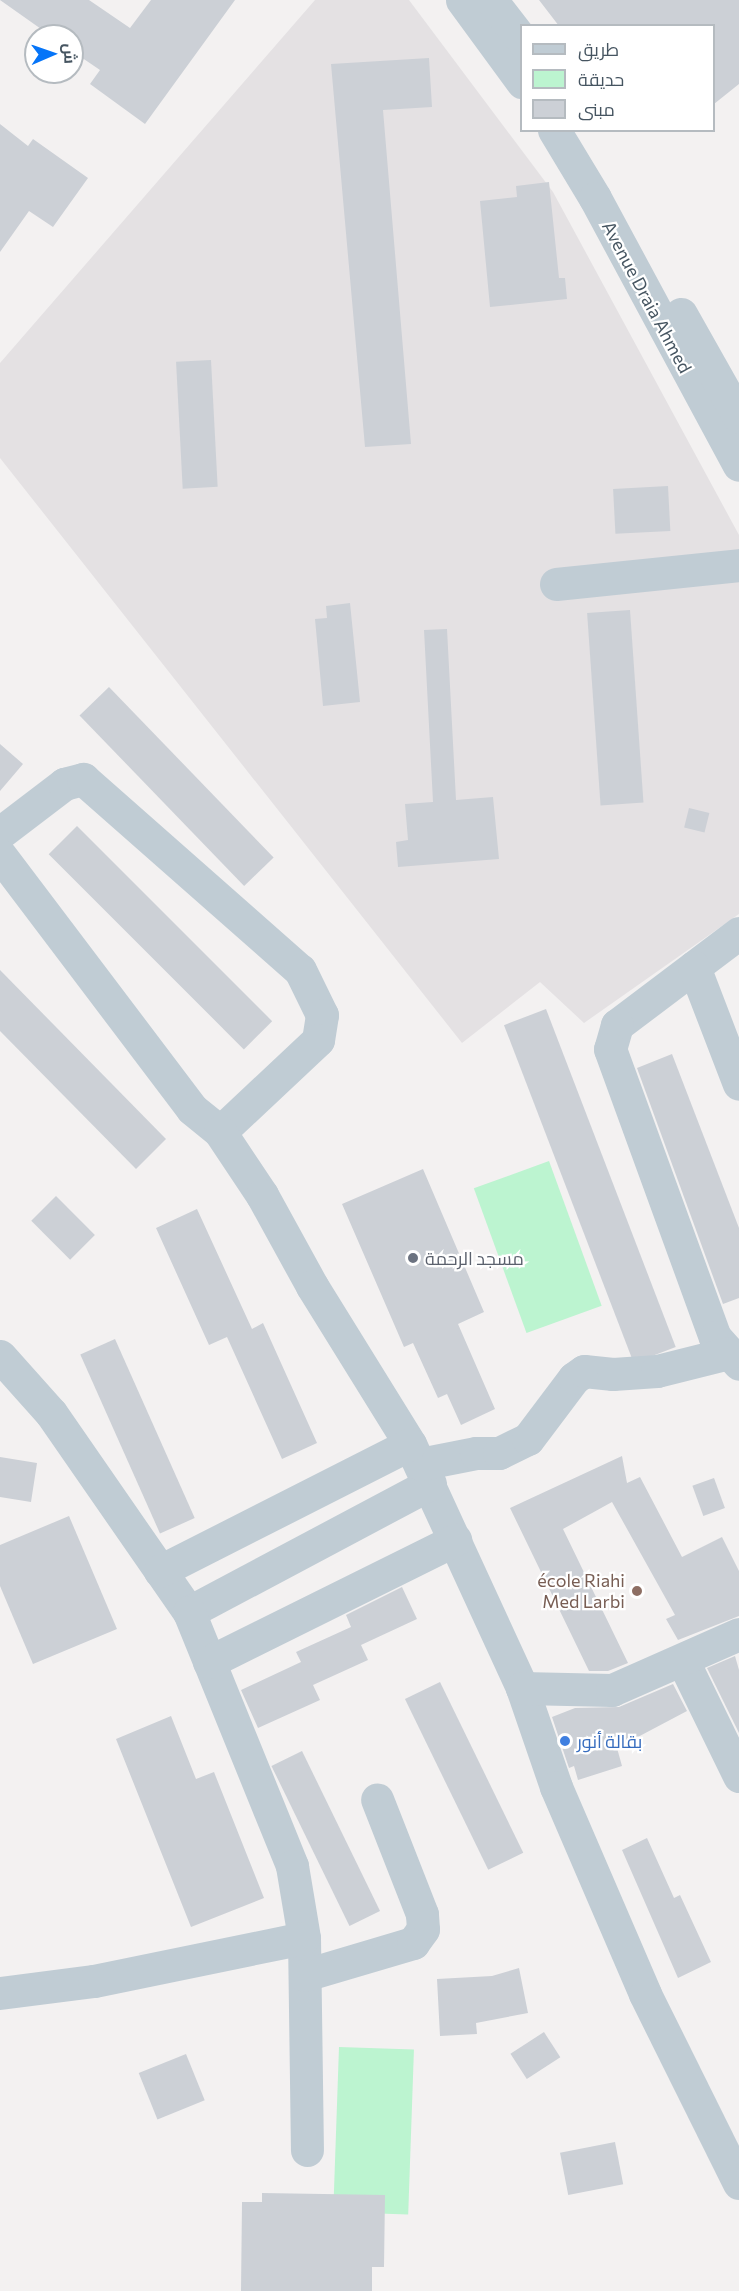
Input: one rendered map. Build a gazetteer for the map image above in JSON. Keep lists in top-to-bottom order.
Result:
{
  "streets": {
    "street": ["Avenue Draia Ahmed"]
  },
  "places": ["مسجد الرحمة", "école Riahi Med Larbi", "بقالة أنور"],
  "legend": ["طريق", "حديقة", "مبنى"],
  "north": "right"
}
